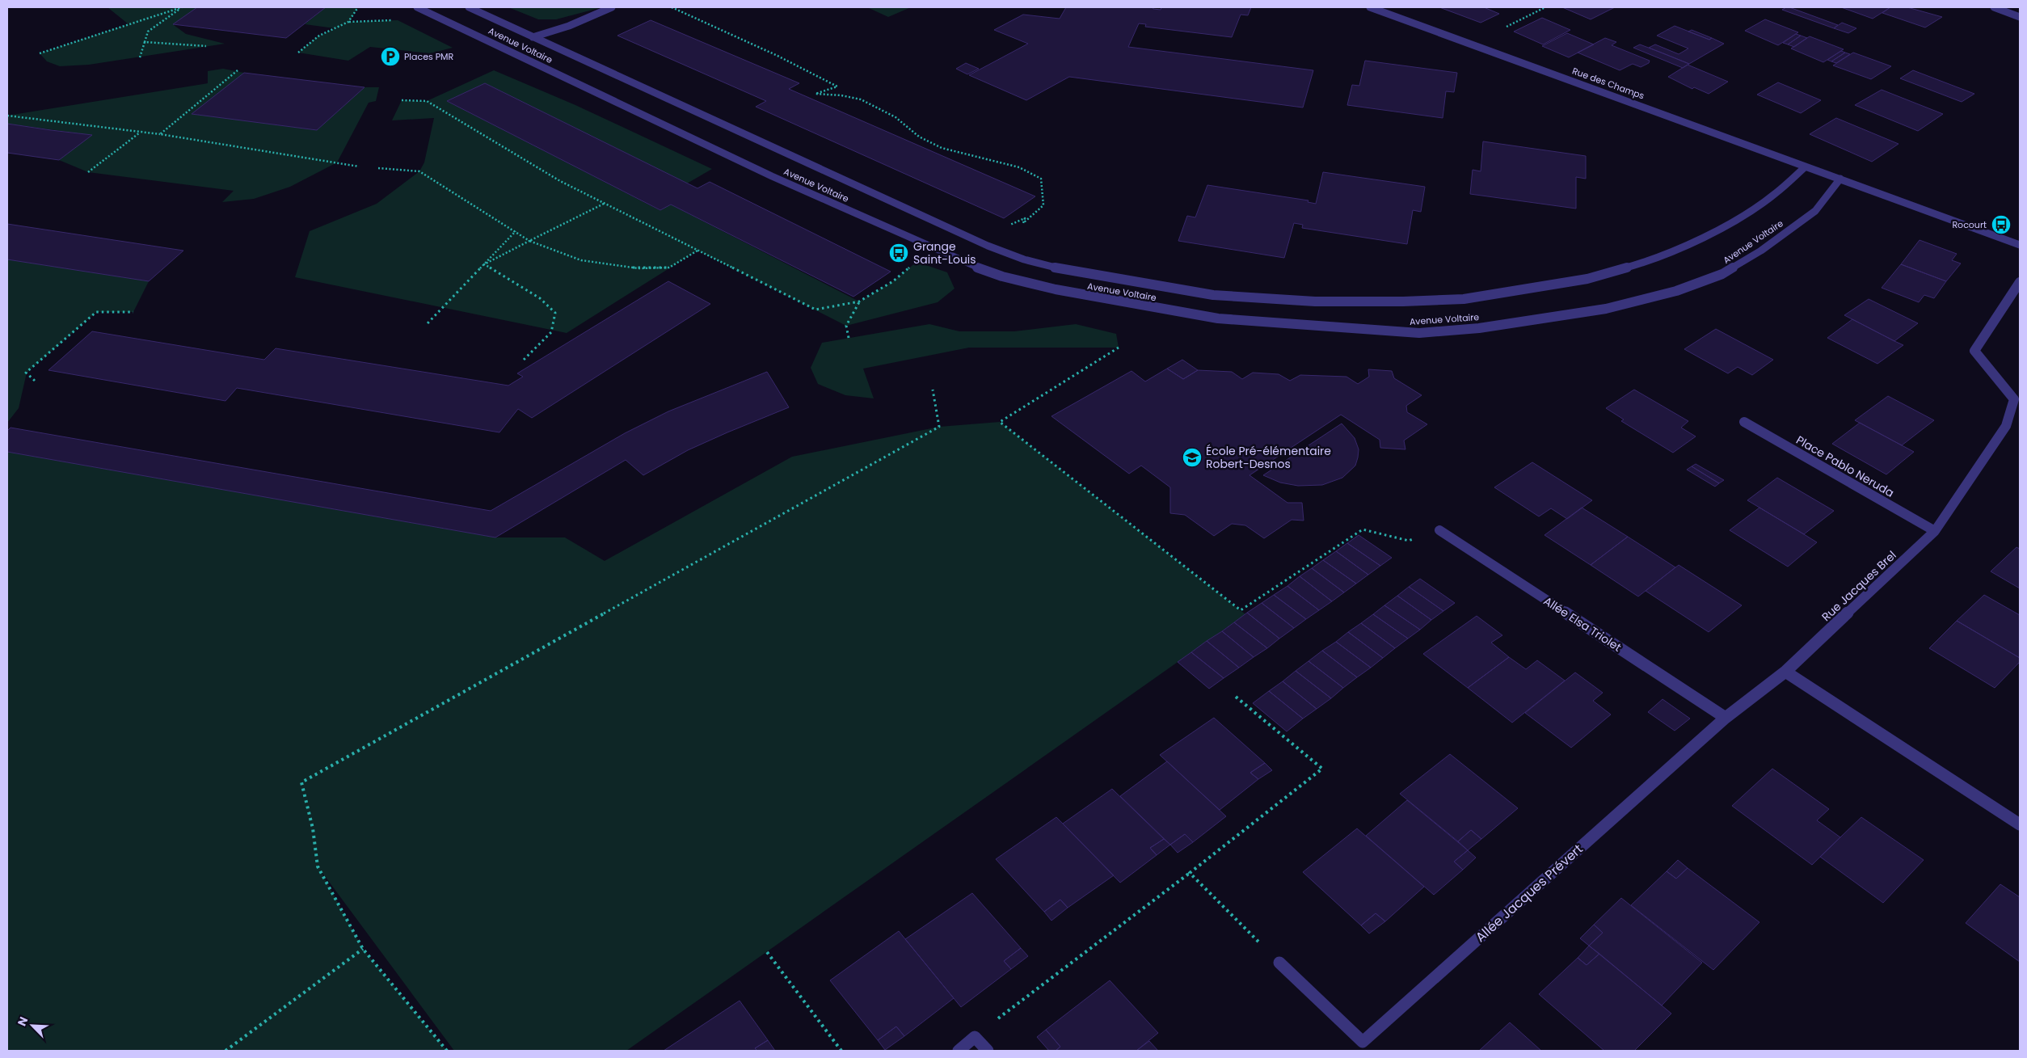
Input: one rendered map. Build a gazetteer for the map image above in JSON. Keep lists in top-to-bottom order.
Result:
{
  "streets": {
    "street": [
      "Avenue Voltaire",
      "Rue des Champs",
      "Place Pablo Neruda",
      "Rue Jacques Brel",
      "Allée Elsa Triolet",
      "Allée Jacques Prévert"
    ]
  },
  "crossings": [
    ["Avenue Voltaire", "Rue des Champs"],
    ["Place Pablo Neruda", "Rue Jacques Brel"],
    ["Rue Jacques Brel", "Allée Jacques Prévert"],
    ["Allée Elsa Triolet", "Allée Jacques Prévert"]
  ],
  "places": {
    "parking": ["Places PMR"],
    "bus stop": ["Rocourt", "Grange Saint-Louis"],
    "school or university": ["École Pré-élémentaire Robert-Desnos"]
  },
  "north": "top left"
}
